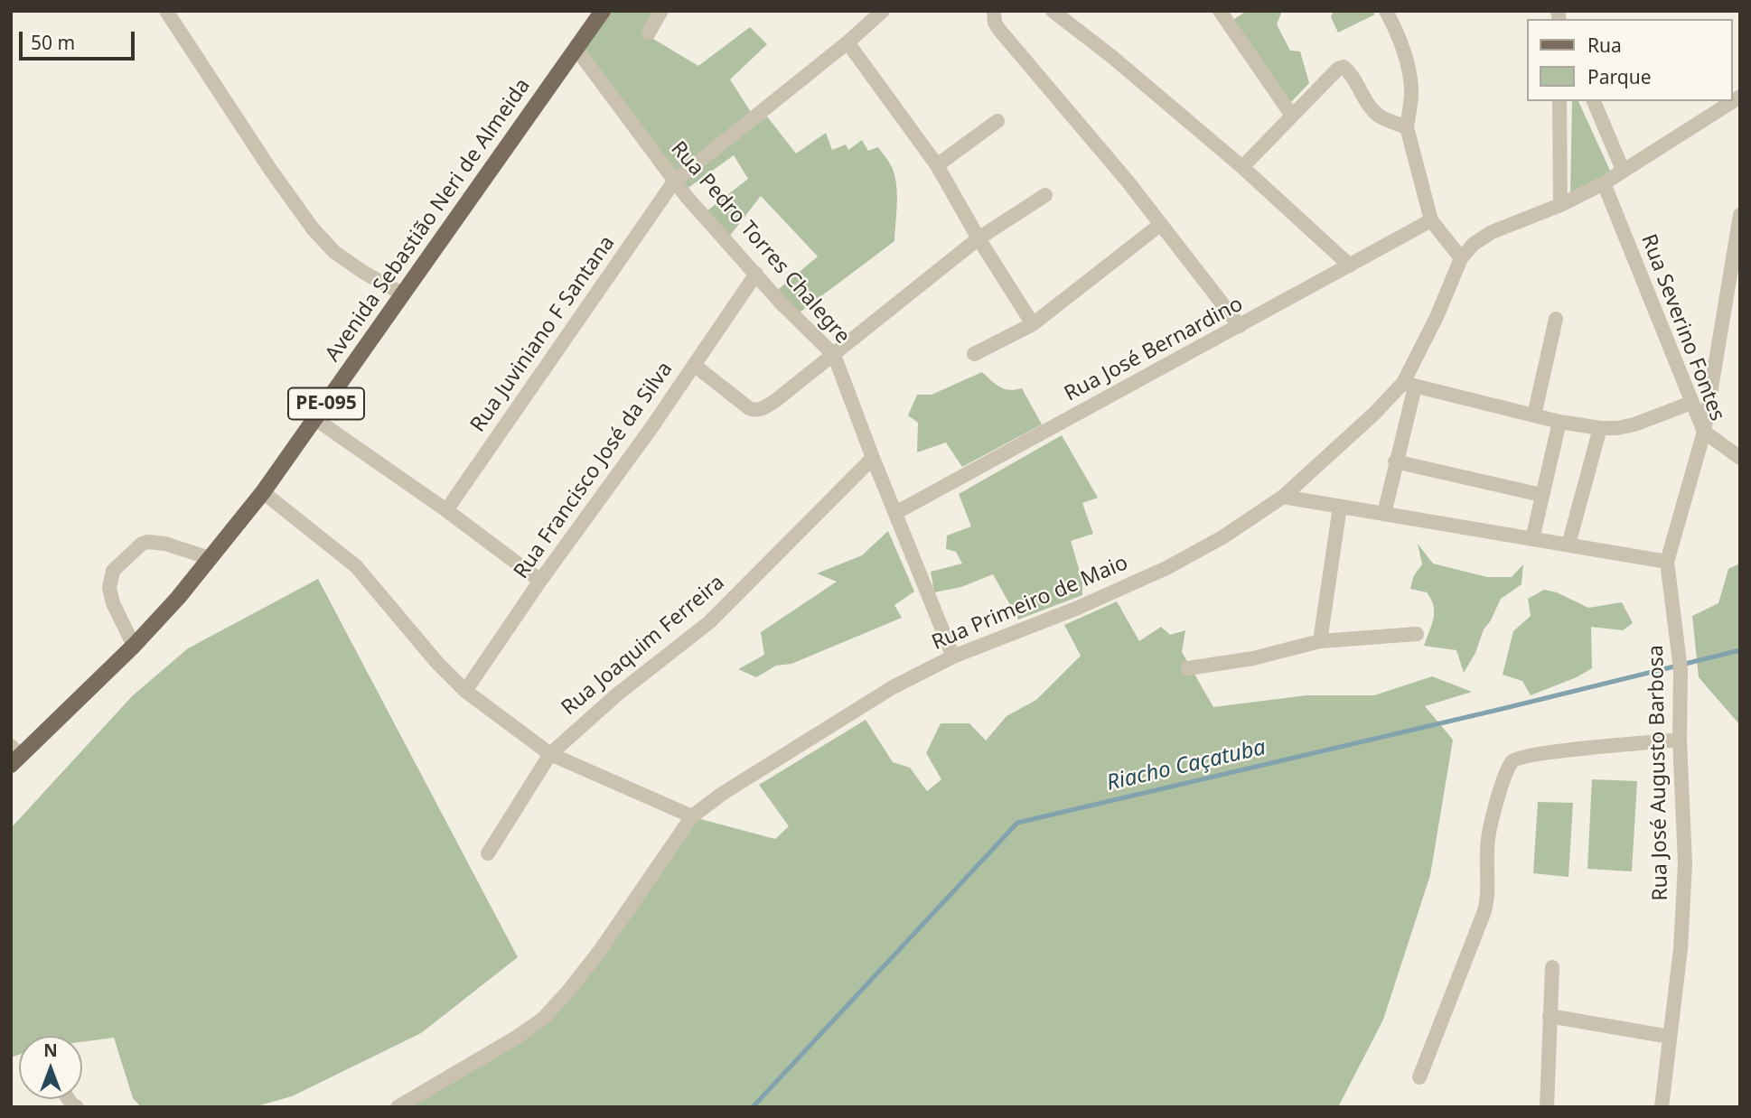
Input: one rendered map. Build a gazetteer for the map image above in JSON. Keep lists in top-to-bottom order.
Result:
{
  "streets": {
    "main road": ["Avenida Sebastião Neri de Almeida", "PE-095"],
    "street": [
      "Rua Pedro Torres Chalegre",
      "Rua Severino Fontes",
      "Rua Juviniano F Santana",
      "Rua José Bernardino",
      "Rua Francisco José da Silva",
      "Rua Primeiro de Maio",
      "Rua Joaquim Ferreira",
      "Rua José Augusto Barbosa"
    ]
  },
  "crossings": [
    ["Avenida Sebastião Neri de Almeida", "Rua Pedro Torres Chalegre"],
    ["Rua Pedro Torres Chalegre", "Rua Juviniano F Santana"],
    ["Rua Pedro Torres Chalegre", "Rua José Bernardino"],
    ["Rua Pedro Torres Chalegre", "Rua Francisco José da Silva"],
    ["Rua Pedro Torres Chalegre", "Rua Primeiro de Maio"],
    ["Rua Pedro Torres Chalegre", "Rua Joaquim Ferreira"],
    ["Rua Severino Fontes", "Rua José Augusto Barbosa"]
  ],
  "water": ["Riacho Caçatuba"],
  "legend": ["Rua", "Parque"],
  "scale_bar": "50 m",
  "north": "top"
}
